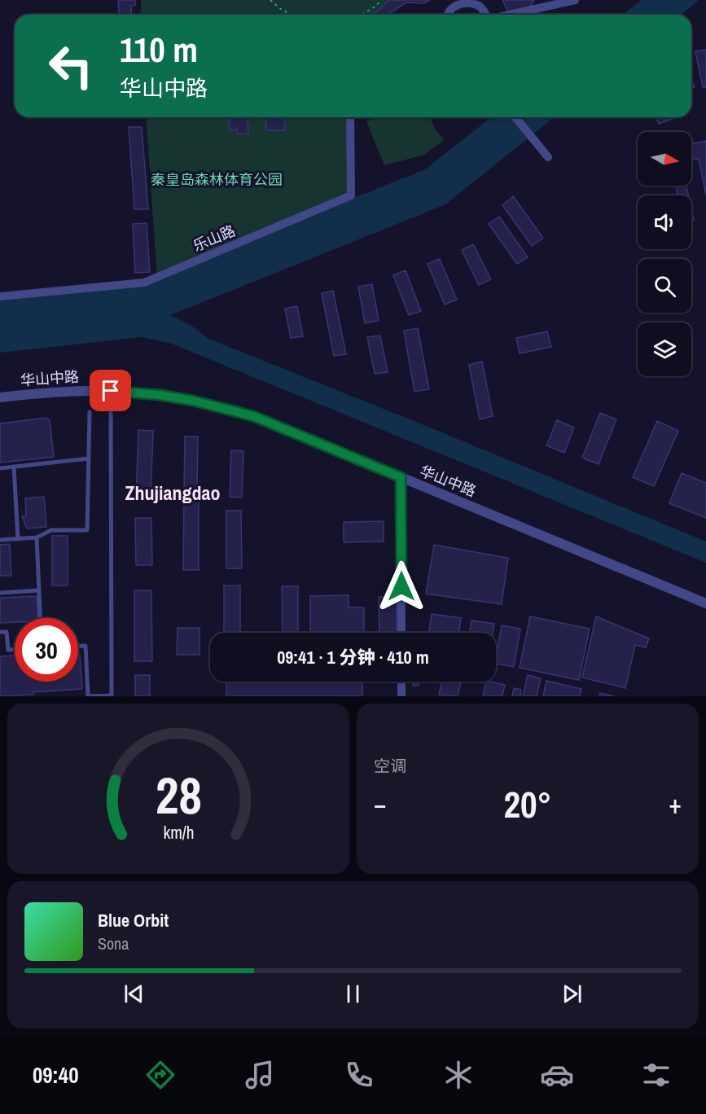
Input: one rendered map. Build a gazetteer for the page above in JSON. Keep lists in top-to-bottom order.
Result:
{
  "streets": {
    "street": ["乐山路", "华山中路"]
  },
  "districts": ["Zhujiangdao"],
  "parks": ["秦皇岛森林体育公园"],
  "north": "right",
  "page": {
    "turn": ["110 m", "华山中路"],
    "limit": "30",
    "trip": "09:41 · 1 分钟 · 410 m",
    "tile": "空调",
    "heat": ["−", "20°", "+"],
    "song": ["Blue Orbit", "Sona"],
    "tabs": "09:40",
    "gauge": ["28", "km/h"]
  }
}
